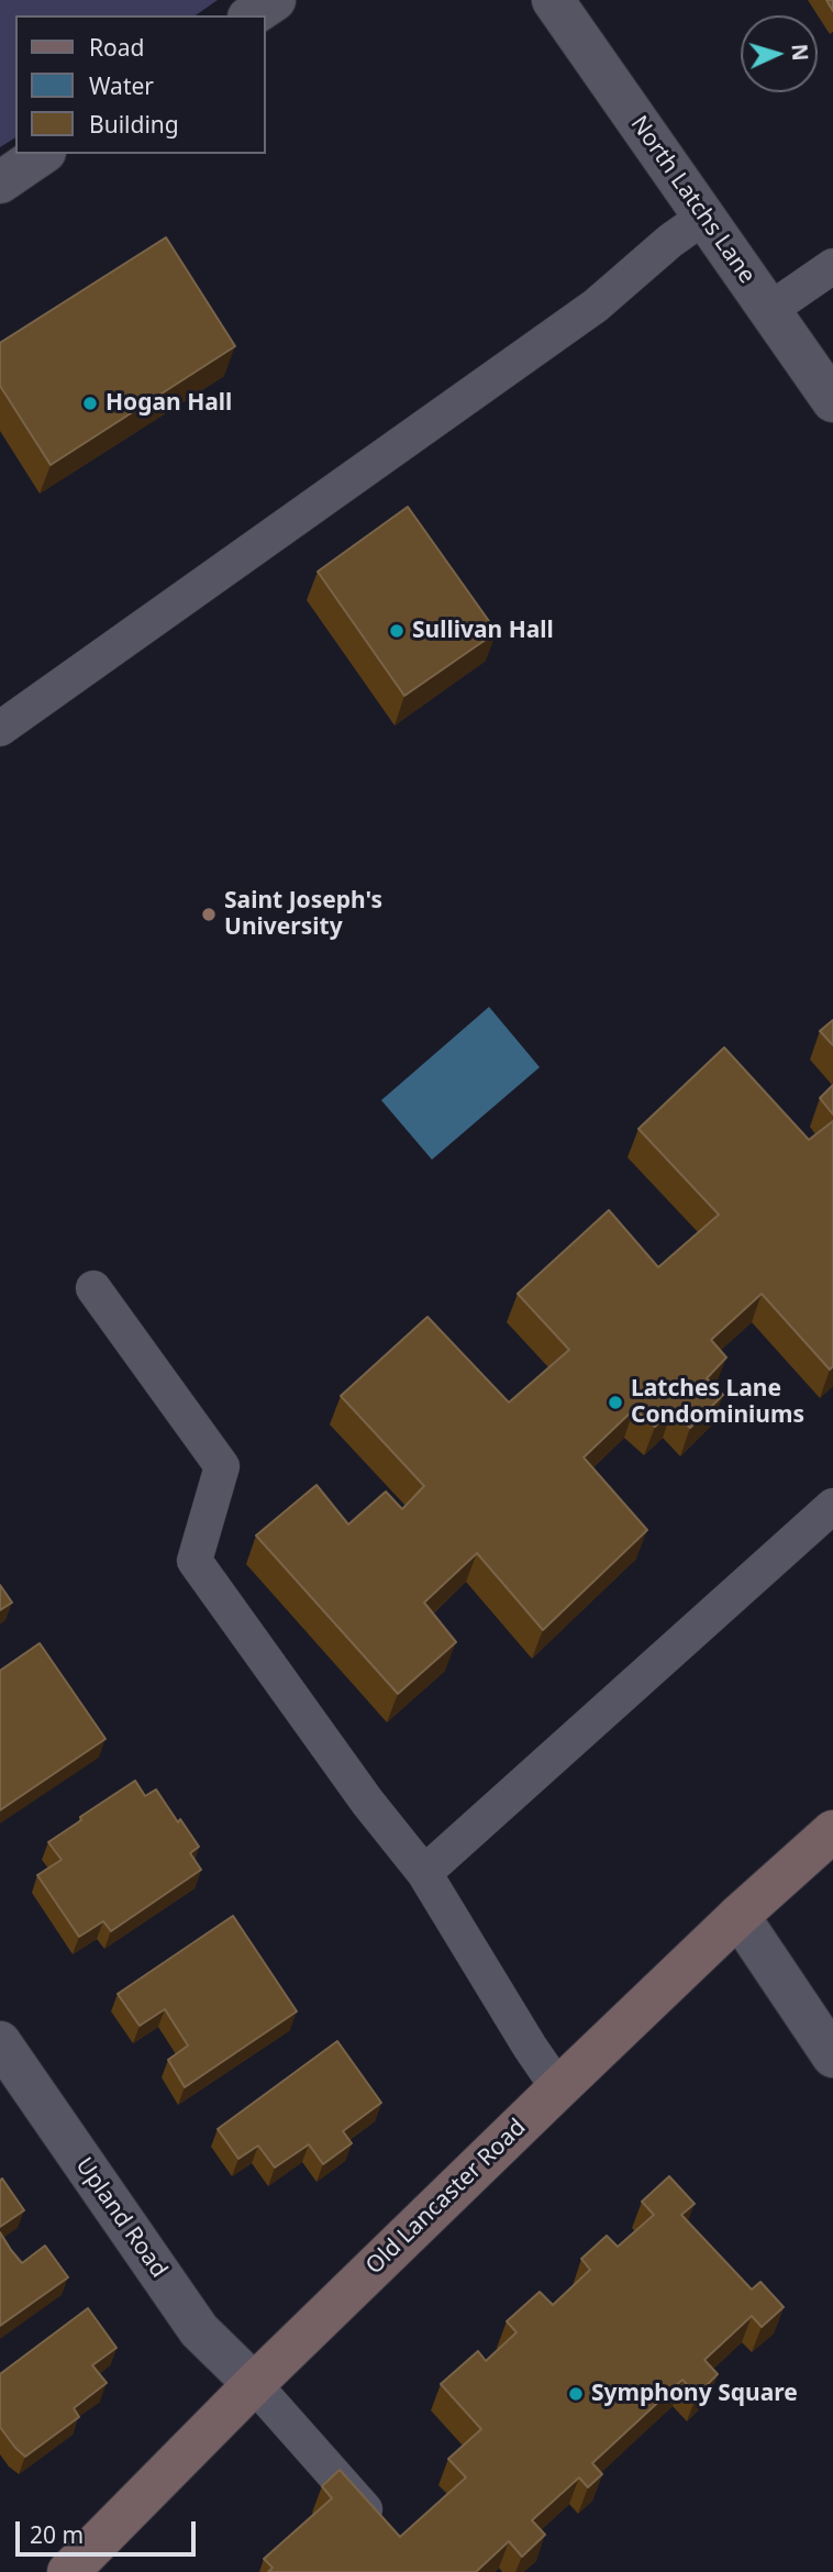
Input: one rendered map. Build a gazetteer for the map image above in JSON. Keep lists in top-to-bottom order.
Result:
{
  "streets": {
    "main road": ["Old Lancaster Road"],
    "street": ["North Latchs Lane", "Upland Road"]
  },
  "crossings": [
    ["Old Lancaster Road", "Upland Road"]
  ],
  "places": [
    "Hogan Hall",
    "Sullivan Hall",
    "Saint Joseph's University",
    "Latches Lane Condominiums",
    "Symphony Square"
  ],
  "legend": ["Road", "Water", "Building"],
  "scale_bar": "20 m",
  "north": "right"
}
